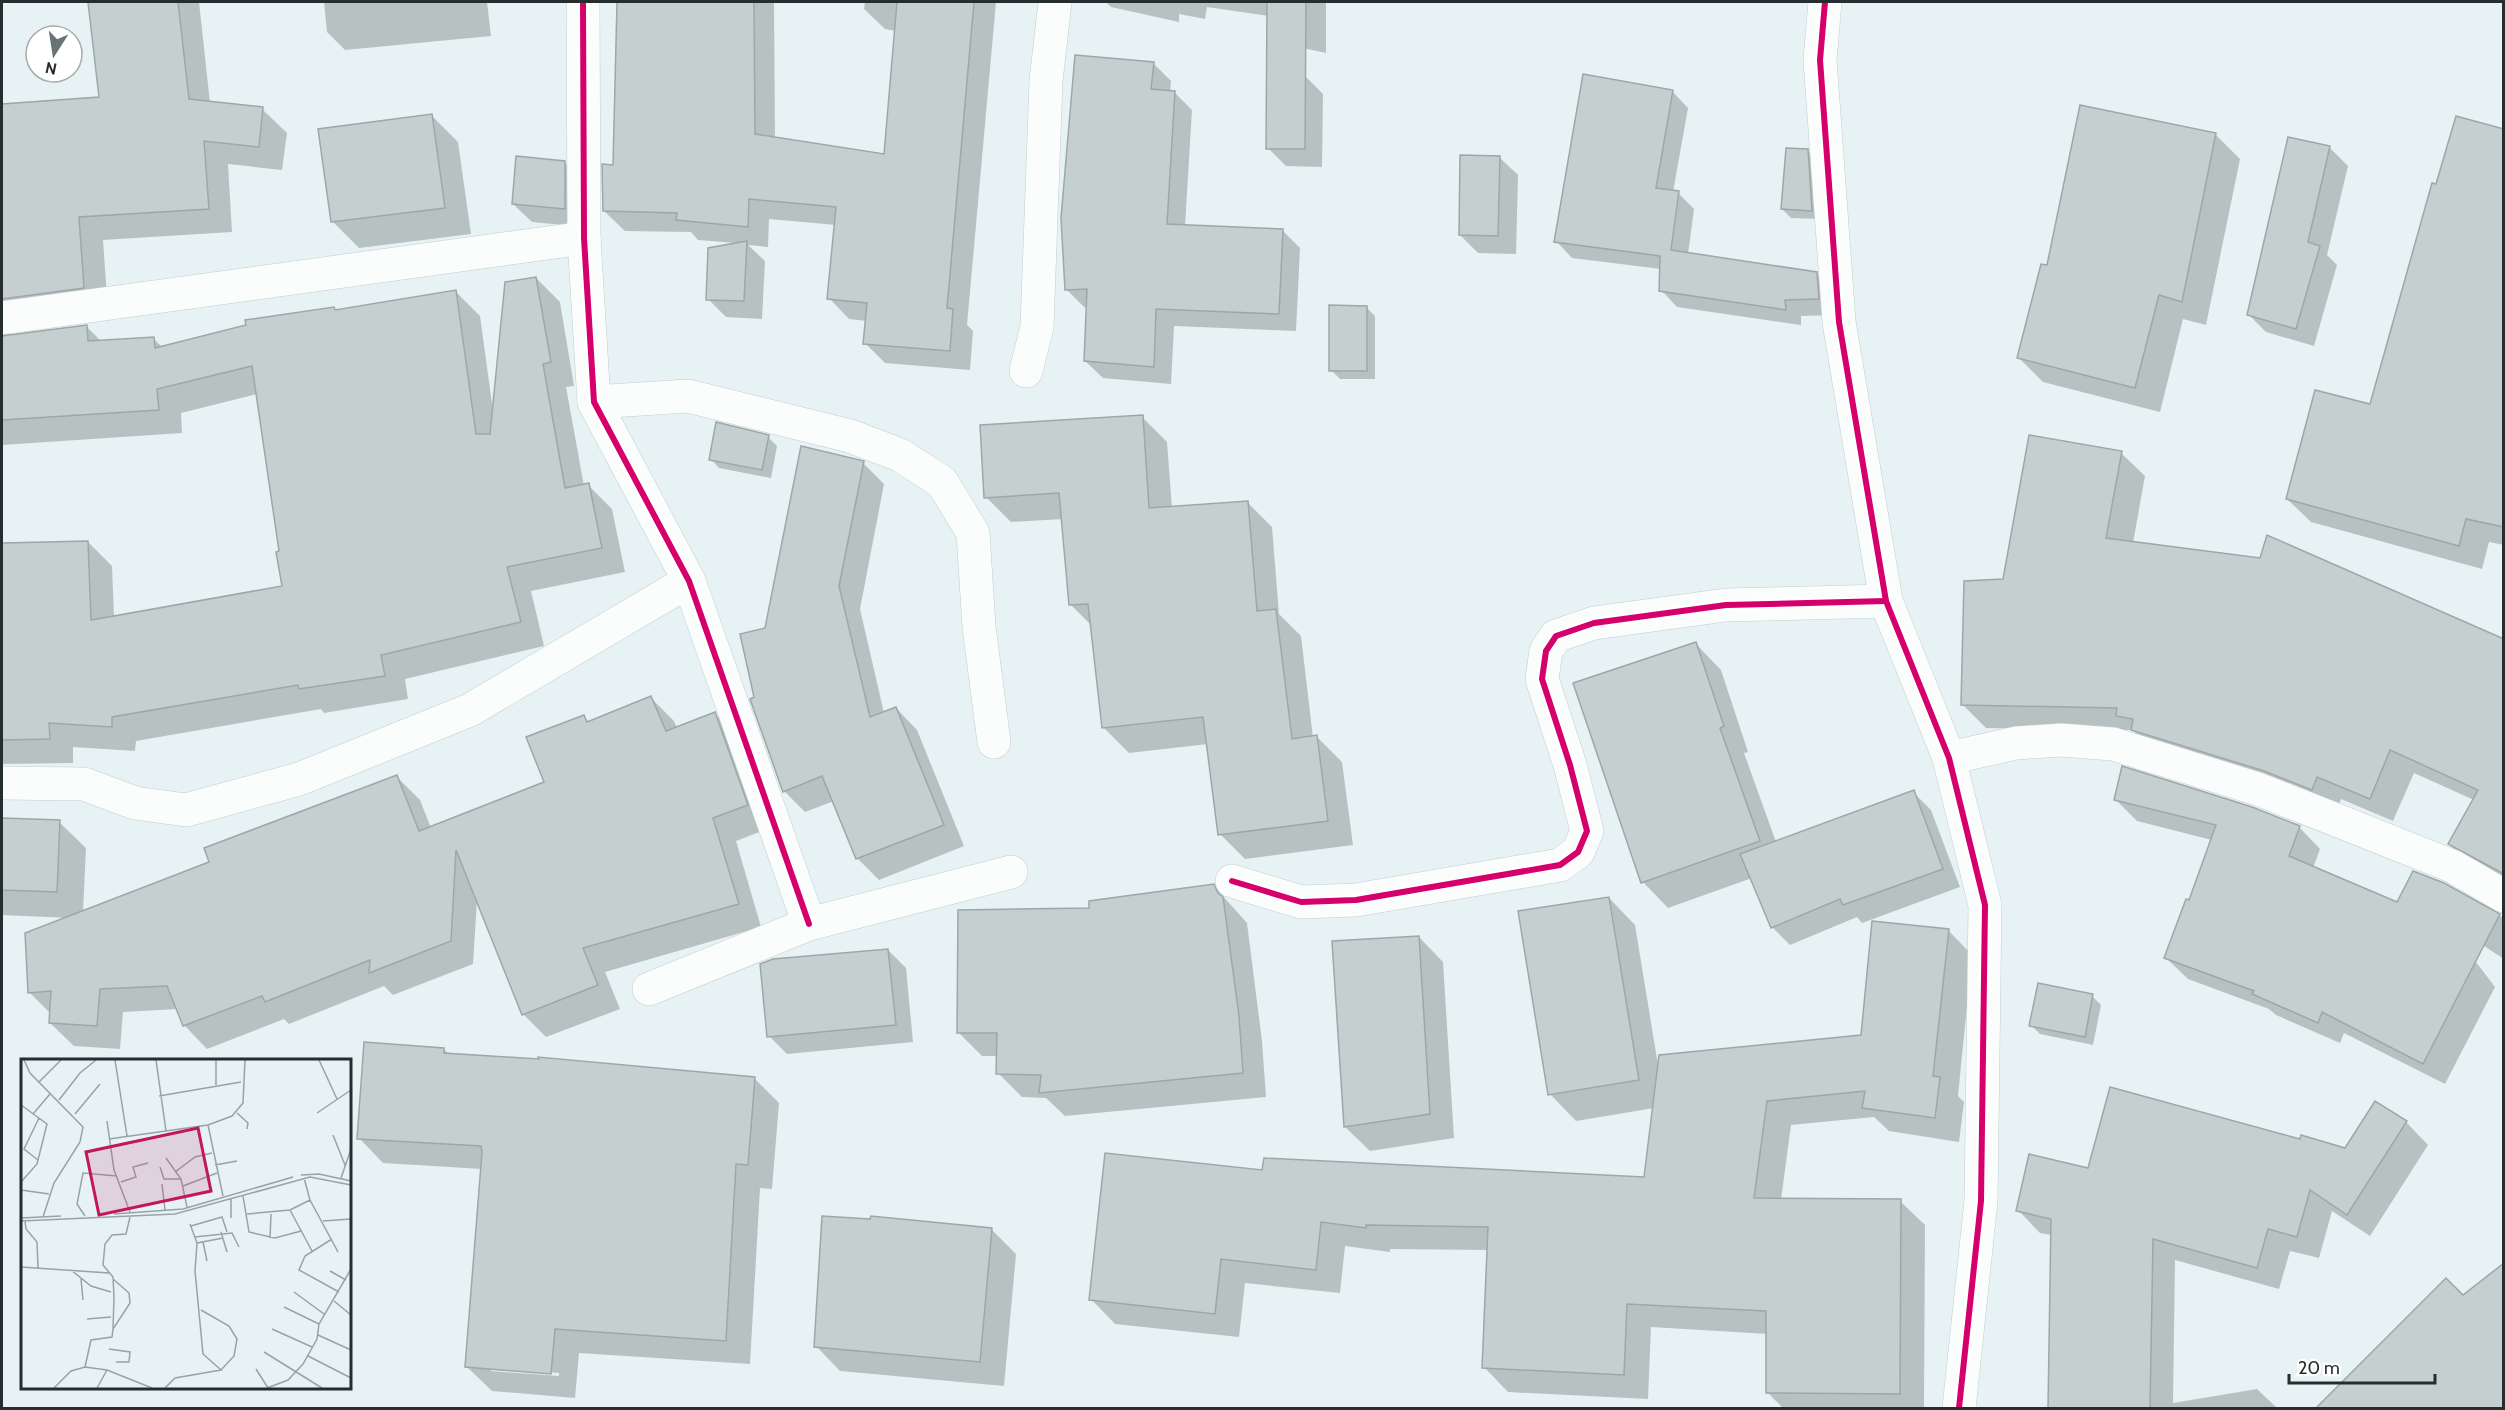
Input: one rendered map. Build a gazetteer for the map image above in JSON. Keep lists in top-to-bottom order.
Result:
{
  "scale_bar": "20 m",
  "north": "bottom"
}
